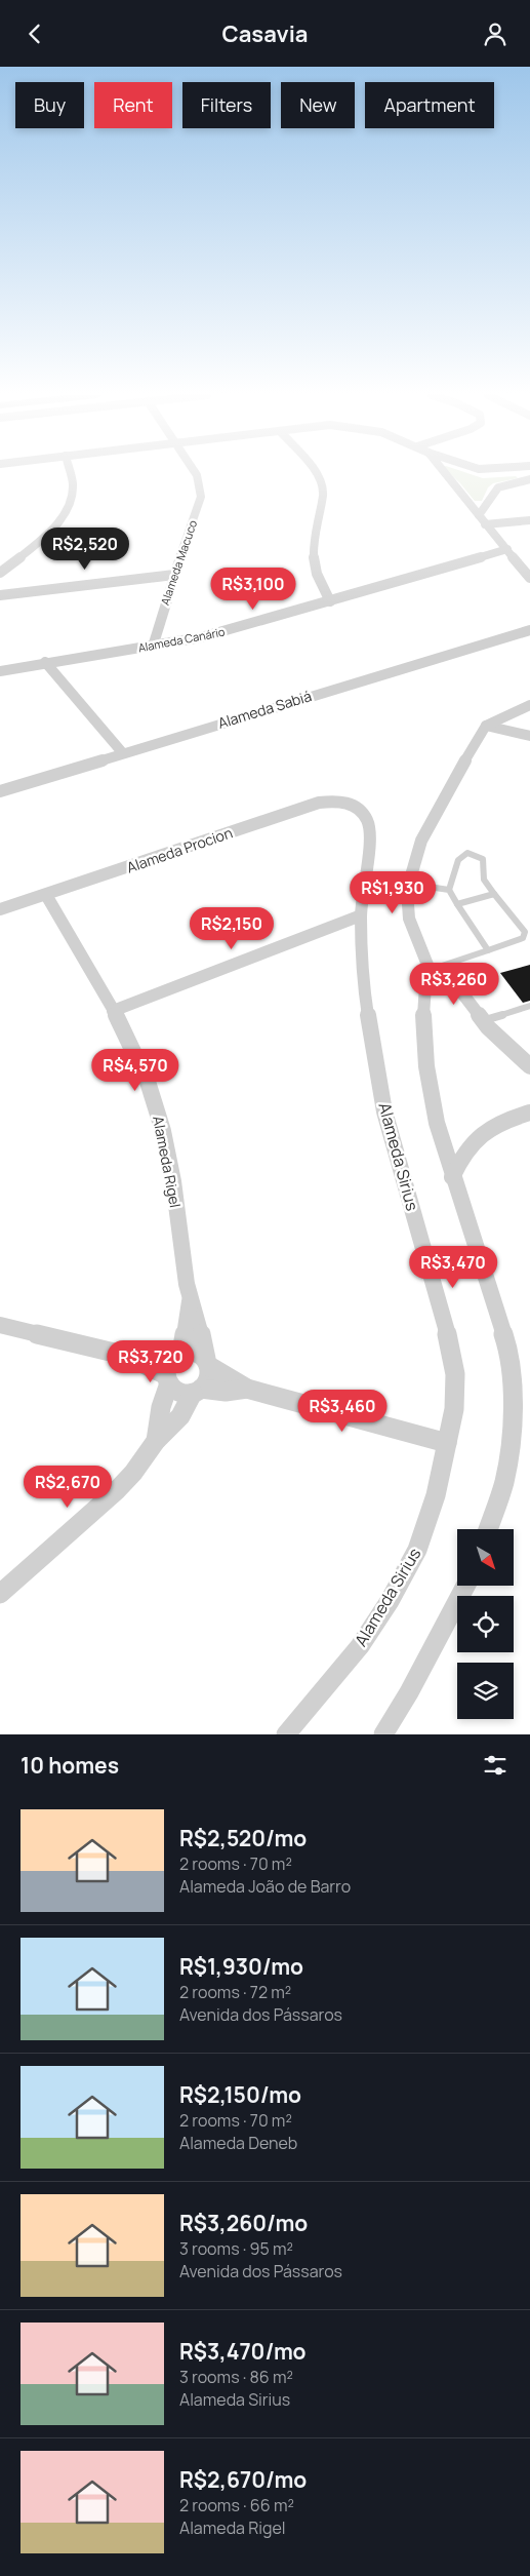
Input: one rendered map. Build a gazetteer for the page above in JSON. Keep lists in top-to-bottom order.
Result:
{
  "streets": {
    "street": [
      "Alameda Macuco",
      "Alameda Canário",
      "Alameda Sabiá",
      "Alameda Procion",
      "Alameda Sirius",
      "Alameda Rigel"
    ]
  },
  "crossings": [
    ["Alameda Macuco", "Alameda Canário"],
    ["Alameda Procion", "Alameda Sirius"],
    ["Alameda Procion", "Alameda Rigel"]
  ],
  "north": "bottom right",
  "page": {
    "header": "Casavia",
    "chip": [
      "Buy",
      "Rent",
      "Filters",
      "New",
      "Apartment"
    ],
    "price": [
      "R$2,520",
      "R$3,100",
      "R$1,930",
      "R$2,150",
      "R$3,260",
      "R$4,570",
      "R$3,470",
      "R$3,720",
      "R$3,460",
      "R$2,670"
    ],
    "heading": "10 homes",
    "list": [
      {
        "name": "R$2,520/mo",
        "note": "2 rooms · 70 m² · Alameda João de Barro"
      },
      {
        "name": "R$1,930/mo",
        "note": "2 rooms · 72 m² · Avenida dos Pássaros"
      },
      {
        "name": "R$2,150/mo",
        "note": "2 rooms · 70 m² · Alameda Deneb"
      },
      {
        "name": "R$3,260/mo",
        "note": "3 rooms · 95 m² · Avenida dos Pássaros"
      },
      {
        "name": "R$3,470/mo",
        "note": "3 rooms · 86 m² · Alameda Sirius"
      },
      {
        "name": "R$2,670/mo",
        "note": "2 rooms · 66 m² · Alameda Rigel"
      }
    ]
  }
}
